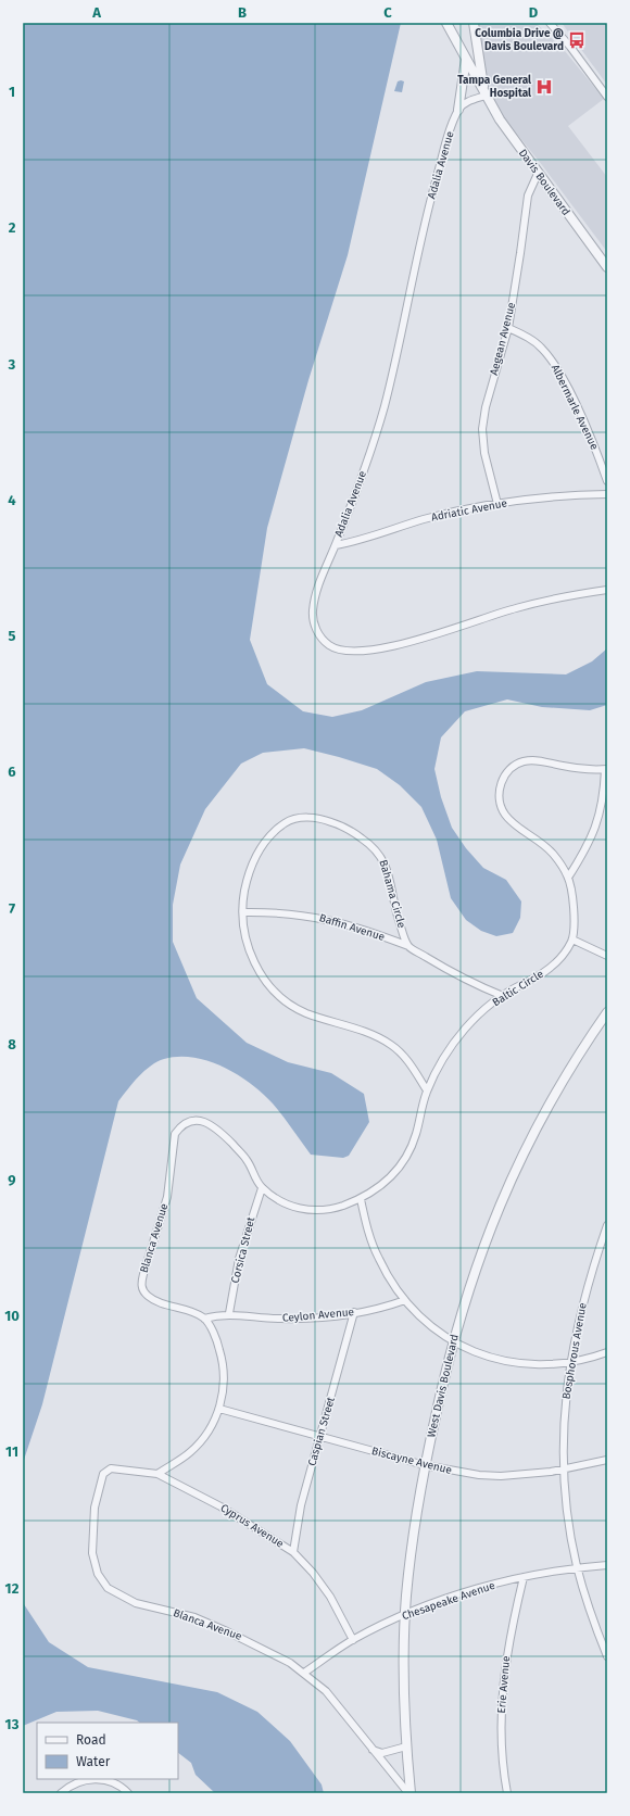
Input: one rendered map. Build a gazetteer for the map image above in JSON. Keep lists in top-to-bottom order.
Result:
{
  "streets": {
    "street": [
      "Adalia Avenue",
      "Davis Boulevard",
      "Aegean Avenue",
      "Albermarle Avenue",
      "Adriatic Avenue",
      "Bahama Circle",
      "Baffin Avenue",
      "Baltic Circle",
      "Blanca Avenue",
      "Corsica Street",
      "Ceylon Avenue",
      "Bosphorous Avenue",
      "West Davis Boulevard",
      "Caspian Street",
      "Biscayne Avenue",
      "Cyprus Avenue",
      "Chesapeake Avenue",
      "Erie Avenue"
    ]
  },
  "crossings": [
    ["Adalia Avenue", "Adriatic Avenue"],
    ["Davis Boulevard", "Aegean Avenue"],
    ["Aegean Avenue", "Albermarle Avenue"],
    ["Aegean Avenue", "Adriatic Avenue"],
    ["Bahama Circle", "Baffin Avenue"],
    ["Bahama Circle", "Baltic Circle"],
    ["Baltic Circle", "Blanca Avenue"],
    ["Baltic Circle", "Corsica Street"],
    ["Blanca Avenue", "Corsica Street"],
    ["Blanca Avenue", "Ceylon Avenue"],
    ["Blanca Avenue", "West Davis Boulevard"],
    ["Blanca Avenue", "Cyprus Avenue"],
    ["Blanca Avenue", "Chesapeake Avenue"],
    ["Corsica Street", "Ceylon Avenue"],
    ["Ceylon Avenue", "Caspian Street"],
    ["Bosphorous Avenue", "Biscayne Avenue"],
    ["Bosphorous Avenue", "Chesapeake Avenue"],
    ["West Davis Boulevard", "Biscayne Avenue"],
    ["West Davis Boulevard", "Chesapeake Avenue"],
    ["Caspian Street", "Biscayne Avenue"],
    ["Caspian Street", "Cyprus Avenue"],
    ["Cyprus Avenue", "Chesapeake Avenue"],
    ["Chesapeake Avenue", "Erie Avenue"]
  ],
  "places": {
    "bus stop": ["Columbia Drive @ Davis Boulevard"],
    "hospital": ["Tampa General Hospital"]
  },
  "legend": ["Road", "Water"],
  "grid": {
    "columns": [
      "A",
      "B",
      "C",
      "D"
    ],
    "rows": [
      "1",
      "2",
      "3",
      "4",
      "5",
      "6",
      "7",
      "8",
      "9",
      "10",
      "11",
      "12",
      "13"
    ]
  }
}
